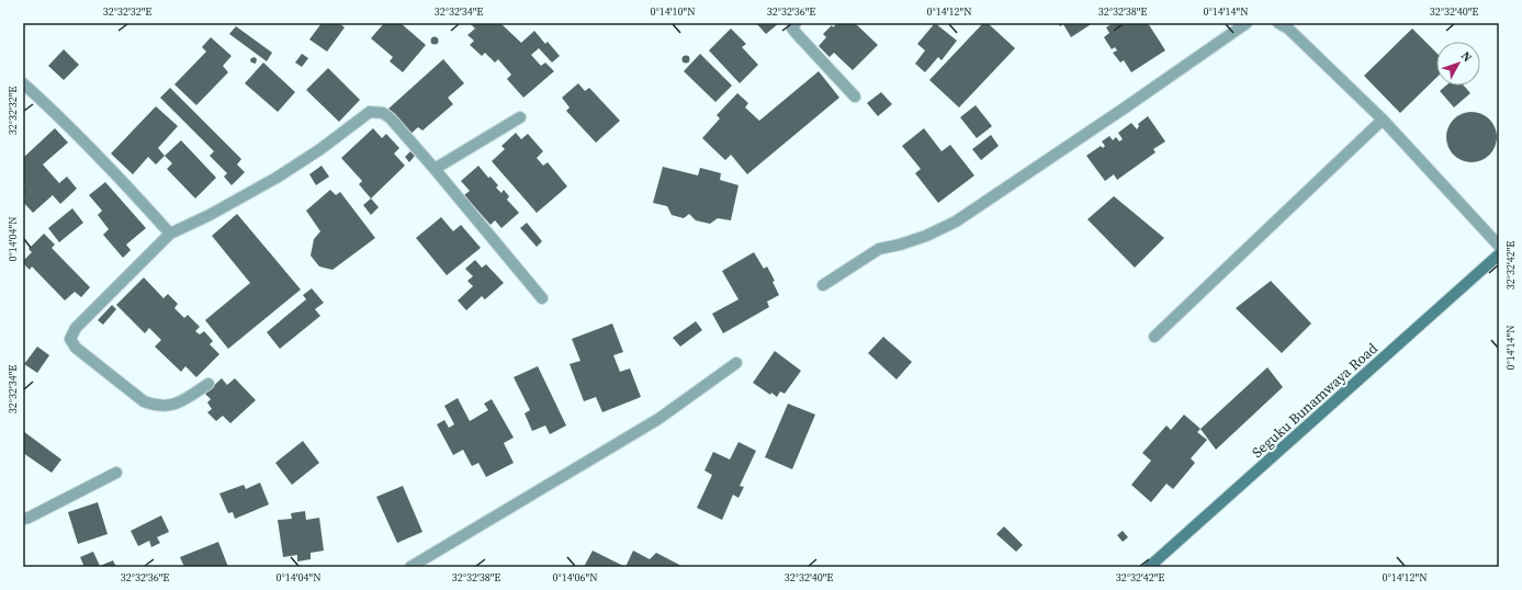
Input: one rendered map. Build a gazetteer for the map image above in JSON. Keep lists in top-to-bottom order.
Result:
{
  "streets": {
    "main road": ["Seguku Bunamwaya Road"]
  },
  "north": "top right",
  "coordinates": [
    "32°32'32\"E",
    "32°32'34\"E",
    "0°14'10\"N",
    "32°32'36\"E",
    "0°14'12\"N",
    "32°32'38\"E",
    "0°14'14\"N",
    "32°32'40\"E",
    "0°14'04\"N",
    "32°32'42\"E",
    "0°14'06\"N"
  ]
}
